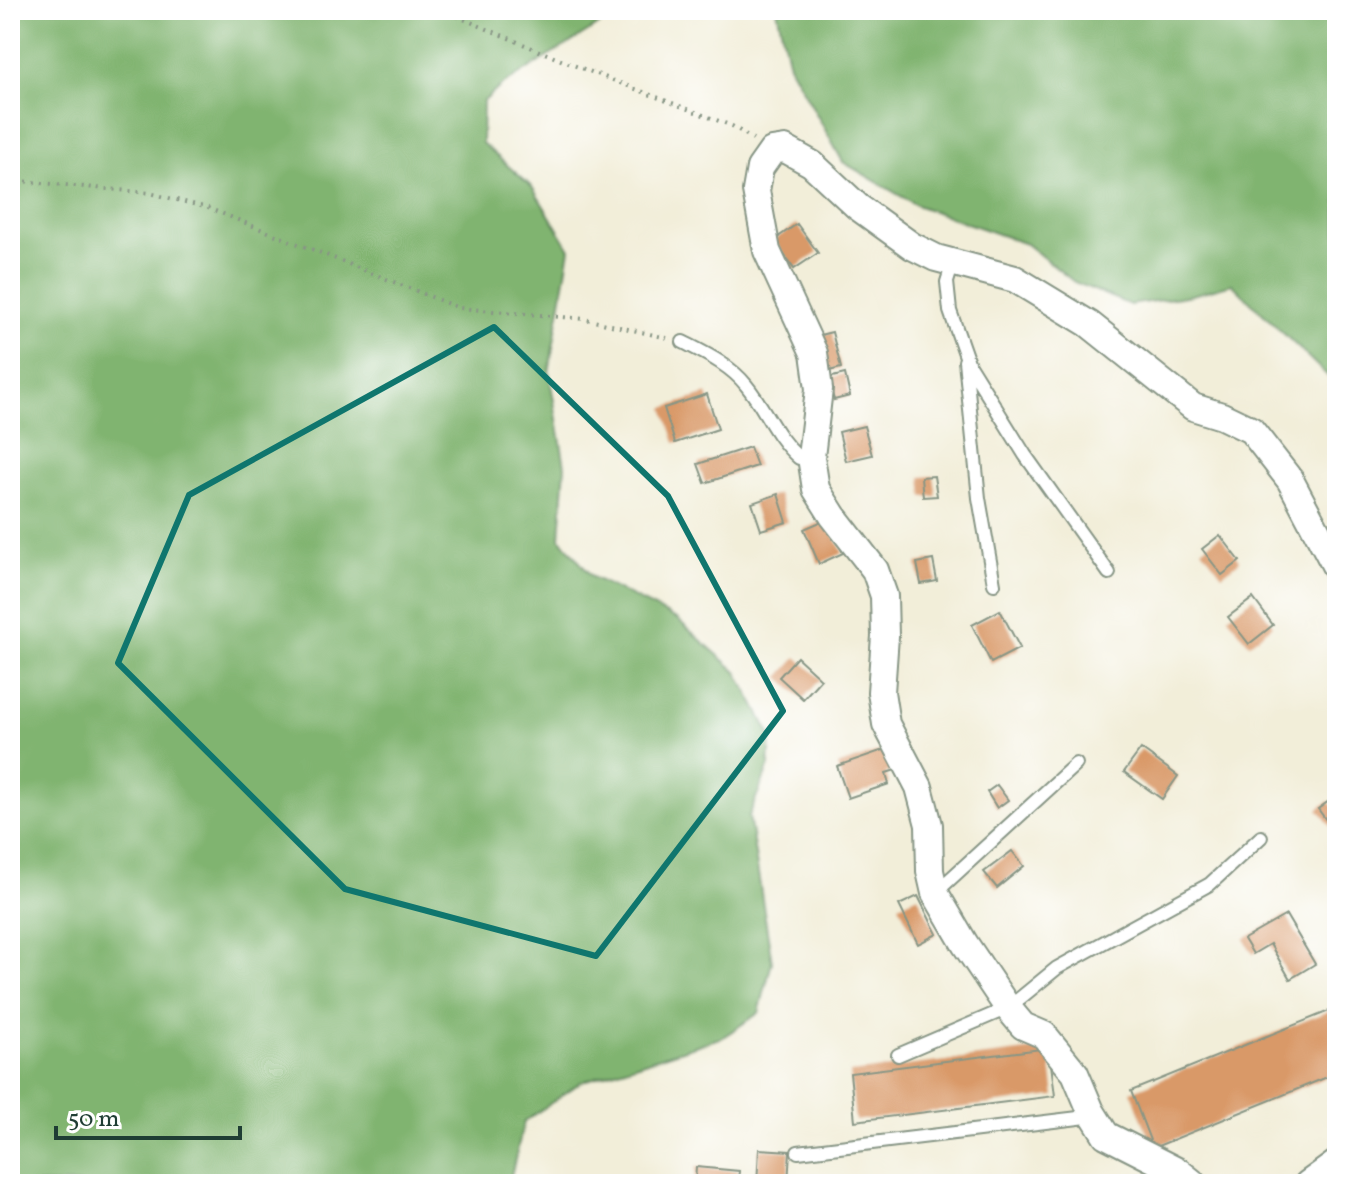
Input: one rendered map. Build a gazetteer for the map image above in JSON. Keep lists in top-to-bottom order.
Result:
{
  "scale_bar": "50 m"
}
